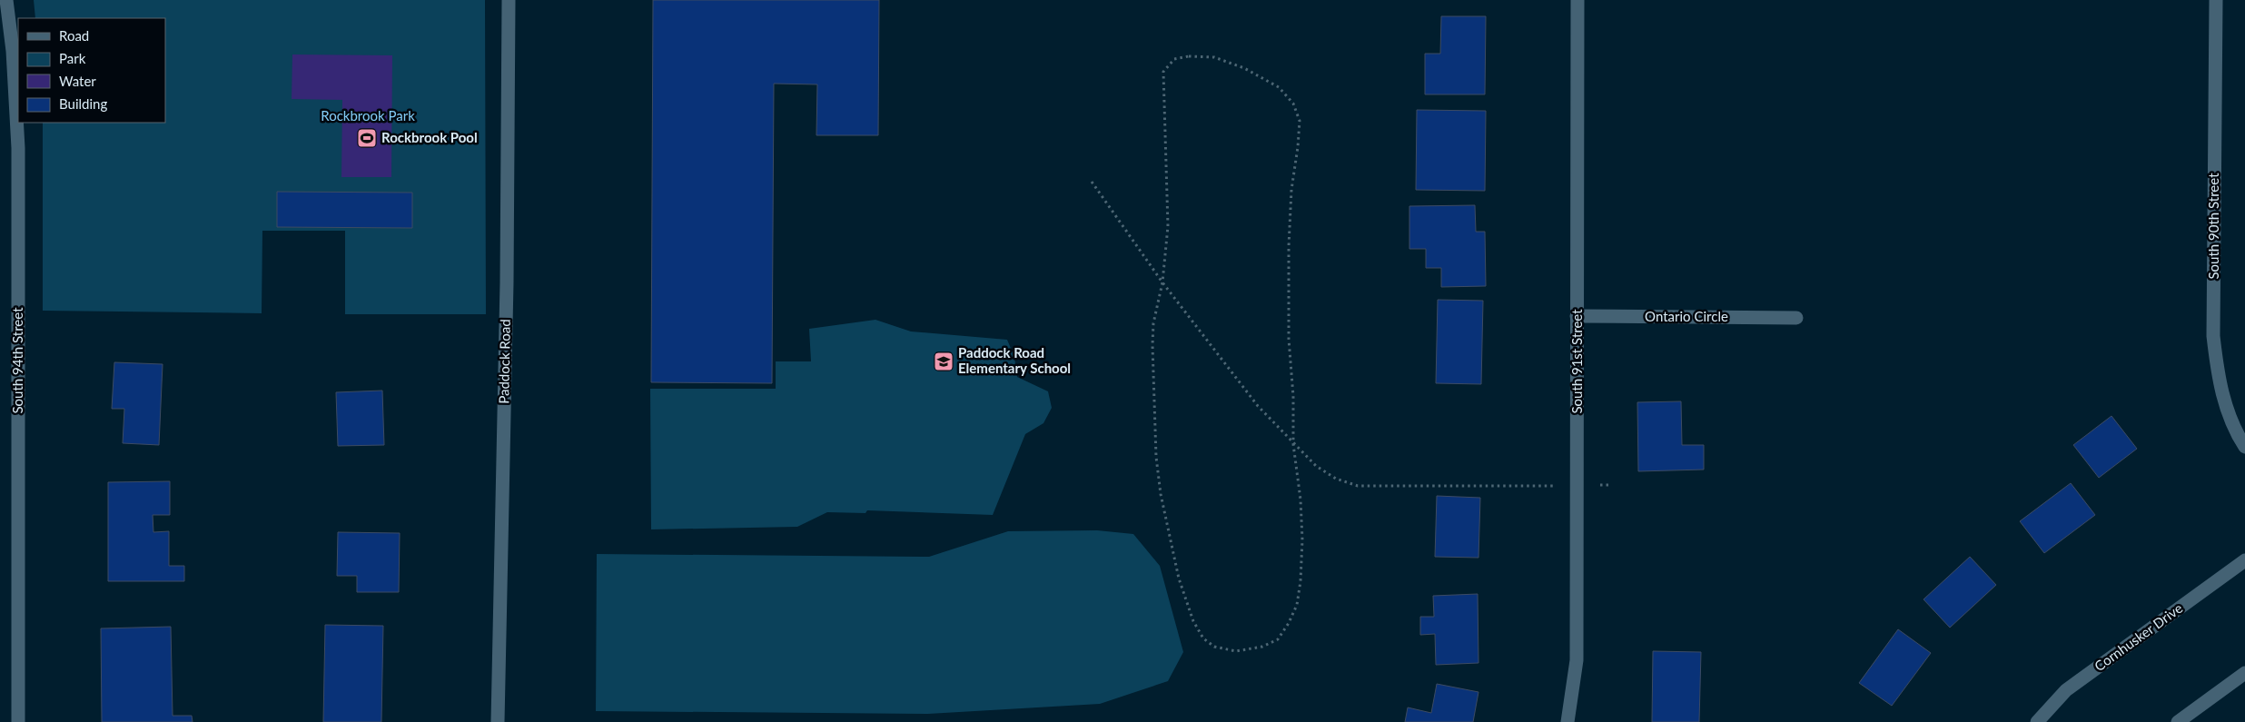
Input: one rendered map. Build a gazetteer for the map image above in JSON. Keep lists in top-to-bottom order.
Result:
{
  "streets": {
    "street": [
      "South 90th Street",
      "Ontario Circle",
      "South 94th Street",
      "Paddock Road",
      "South 91st Street",
      "Cornhusker Drive"
    ]
  },
  "crossings": [
    ["Ontario Circle", "South 91st Street"]
  ],
  "parks": ["Rockbrook Park"],
  "places": {
    "sports": ["Rockbrook Pool"],
    "school or university": ["Paddock Road Elementary School"]
  },
  "legend": [
    "Road",
    "Park",
    "Water",
    "Building"
  ]
}
